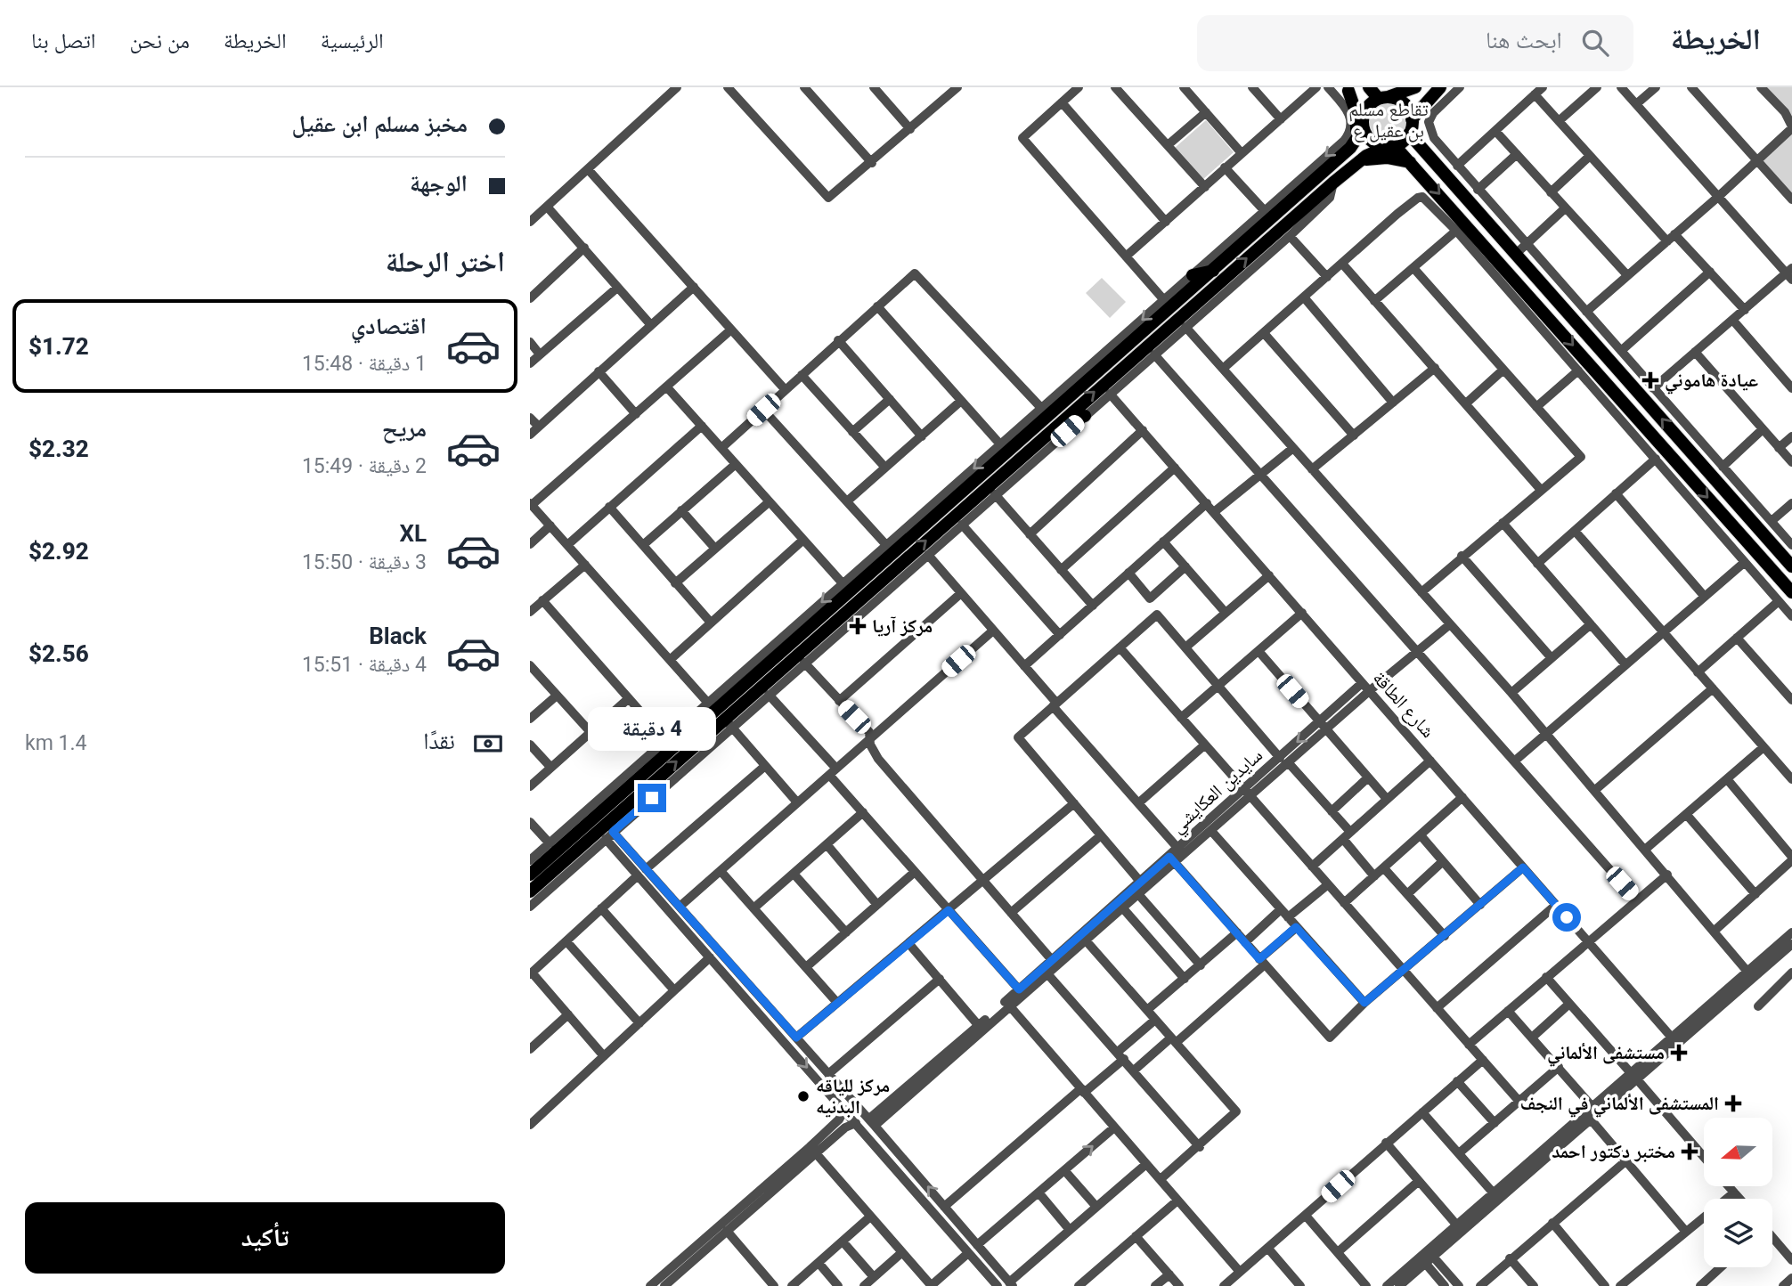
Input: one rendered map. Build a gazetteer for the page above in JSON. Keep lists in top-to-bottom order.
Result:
{
  "streets": {
    "street": ["شارع الطاقة", "سايدين العكايشي"]
  },
  "crossings": [
    ["شارع الطاقة", "سايدين العكايشي"]
  ],
  "parks": ["تقاطع مسلم بن عقيل ع"],
  "places": {
    "health": [
      "عيادة هاموني",
      "مركز آريا",
      "مستشفى الألماني",
      "المستشفى الألماني في النجف",
      "مختبر دكتور احمد"
    ],
    "other": ["مركز للياقه البدنيه"]
  },
  "north": "left",
  "page": {
    "header": "الخريطة",
    "search": "ابحث هنا",
    "nav": [
      "الرئيسية",
      "الخريطة",
      "من نحن",
      "اتصل بنا"
    ],
    "banner": ["مخبز مسلم ابن عقيل", "الوجهة"],
    "heading": "اختر الرحلة",
    "list": [
      {
        "name": "اقتصادي",
        "note": "1 دقيقة · 15:48",
        "value": "$1.72"
      },
      {
        "name": "مريح",
        "note": "2 دقيقة · 15:49",
        "value": "$2.32"
      },
      {
        "name": "XL",
        "note": "3 دقيقة · 15:50",
        "value": "$2.92"
      },
      {
        "name": "Black",
        "note": "4 دقيقة · 15:51",
        "value": "$2.56"
      }
    ],
    "bubble": "4 دقيقة",
    "pay": ["نقدًا", "1.4 km"],
    "buttons": "تأكيد"
  }
}
